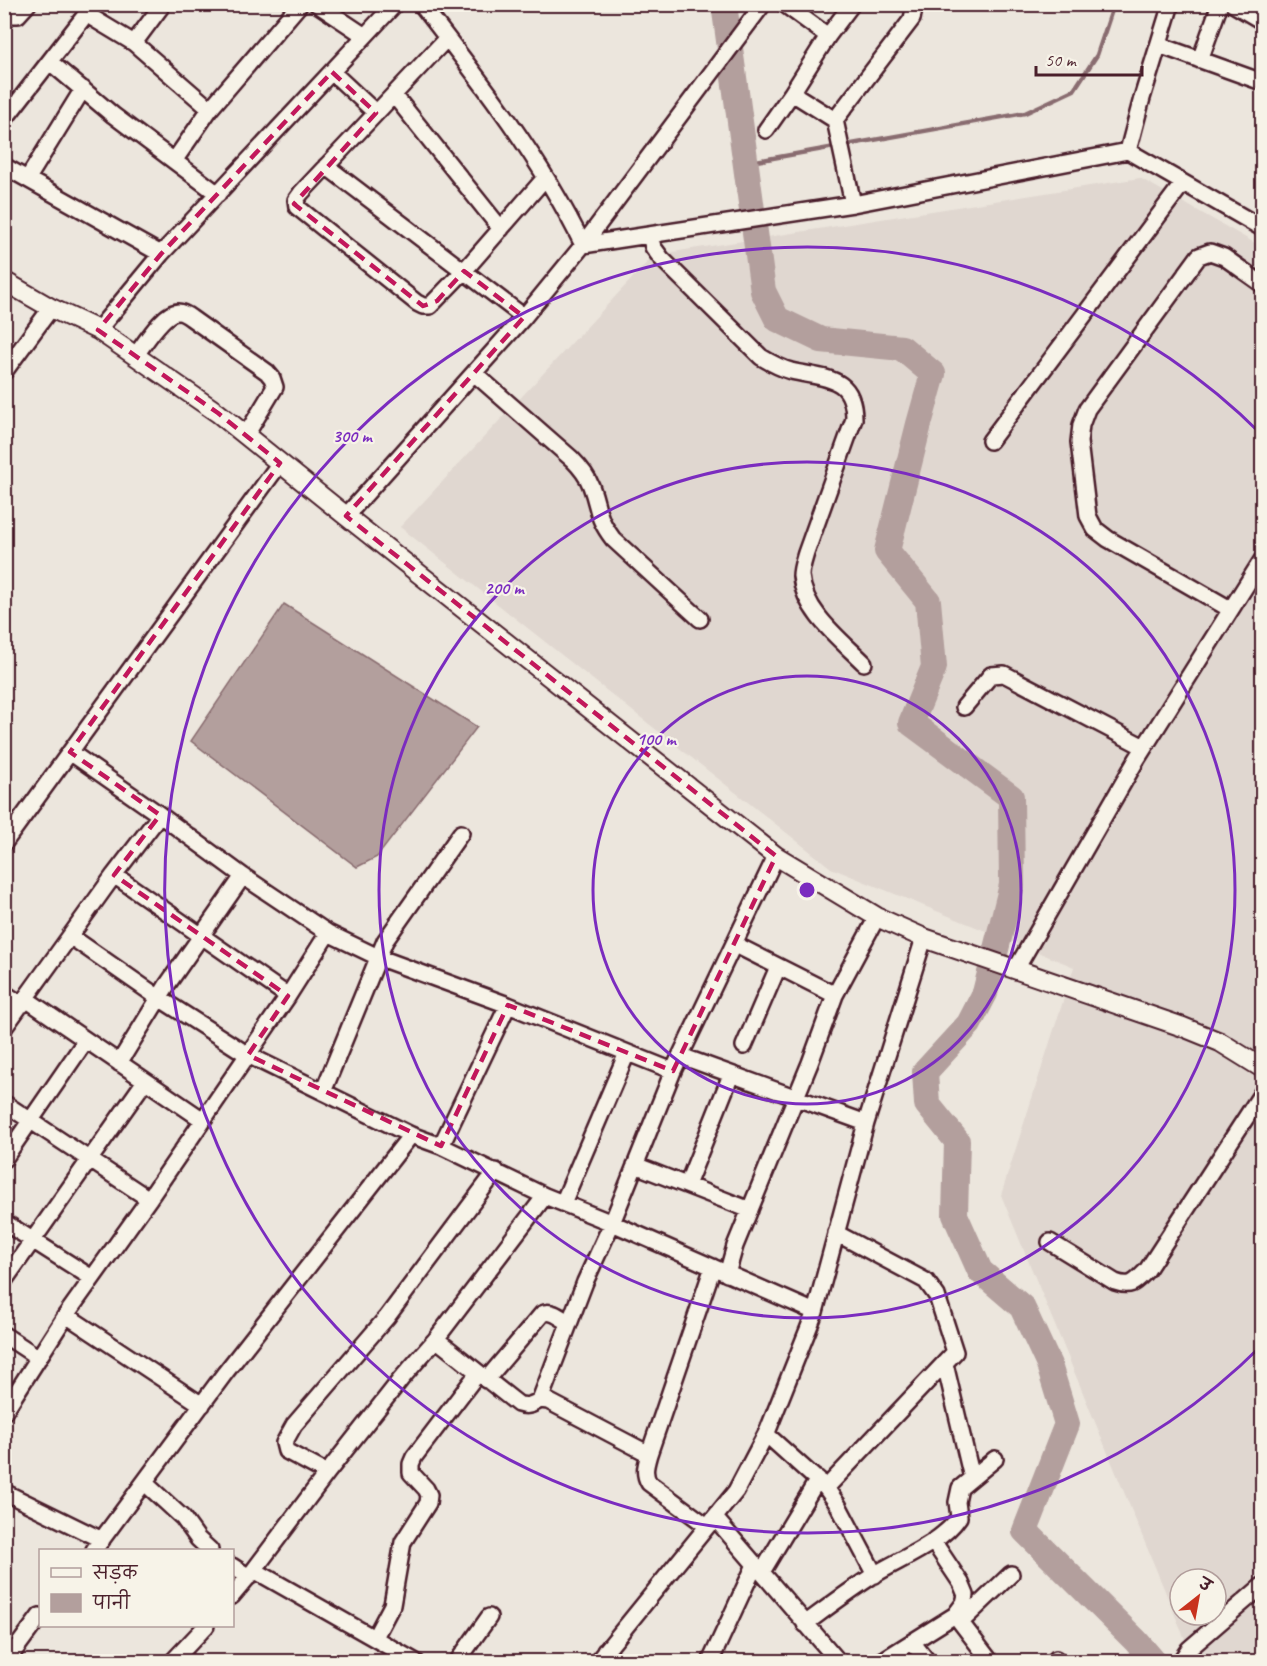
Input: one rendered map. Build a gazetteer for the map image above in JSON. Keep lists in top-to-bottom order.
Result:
{
  "legend": ["सड़क", "पानी"],
  "scale_bar": "50 m",
  "north": "top right",
  "rings": ["300 m", "200 m", "100 m"]
}
